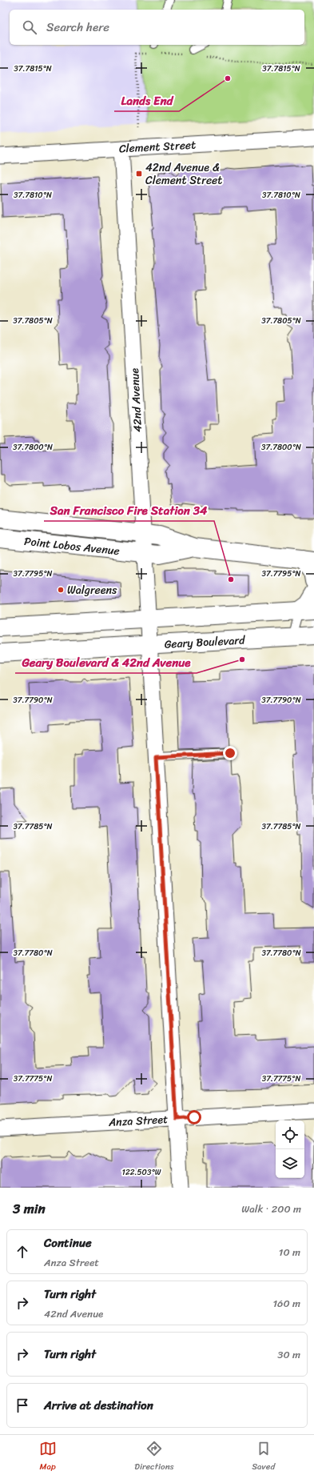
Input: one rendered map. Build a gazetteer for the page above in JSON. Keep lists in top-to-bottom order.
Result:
{
  "streets": {
    "street": [
      "Clement Street",
      "42nd Avenue",
      "Point Lobos Avenue",
      "Geary Boulevard",
      "Anza Street"
    ]
  },
  "crossings": [
    ["Clement Street", "42nd Avenue"],
    ["42nd Avenue", "Point Lobos Avenue"],
    ["42nd Avenue", "Geary Boulevard"],
    ["42nd Avenue", "Anza Street"]
  ],
  "places": {
    "other": [
      "Lands End",
      "San Francisco Fire Station 34",
      "Walgreens",
      "Geary Boulevard & 42nd Avenue"
    ],
    "transit": ["42nd Avenue & Clement Street"]
  },
  "page": {
    "search": "Search here",
    "heading": ["3 min", "Walk · 200 m"],
    "list": [
      ["Continue", "Anza Street", "10 m"],
      ["Turn right", "42nd Avenue", "160 m"],
      ["Turn right", "30 m"],
      "Arrive at destination"
    ],
    "nav": ["Map", "Directions", "Saved"]
  },
  "coordinates": [
    "37.7815°N",
    "37.7810°N",
    "37.7805°N",
    "37.7800°N",
    "37.7795°N",
    "37.7790°N",
    "37.7785°N",
    "37.7780°N",
    "37.7775°N",
    "122.503°W"
  ]
}
